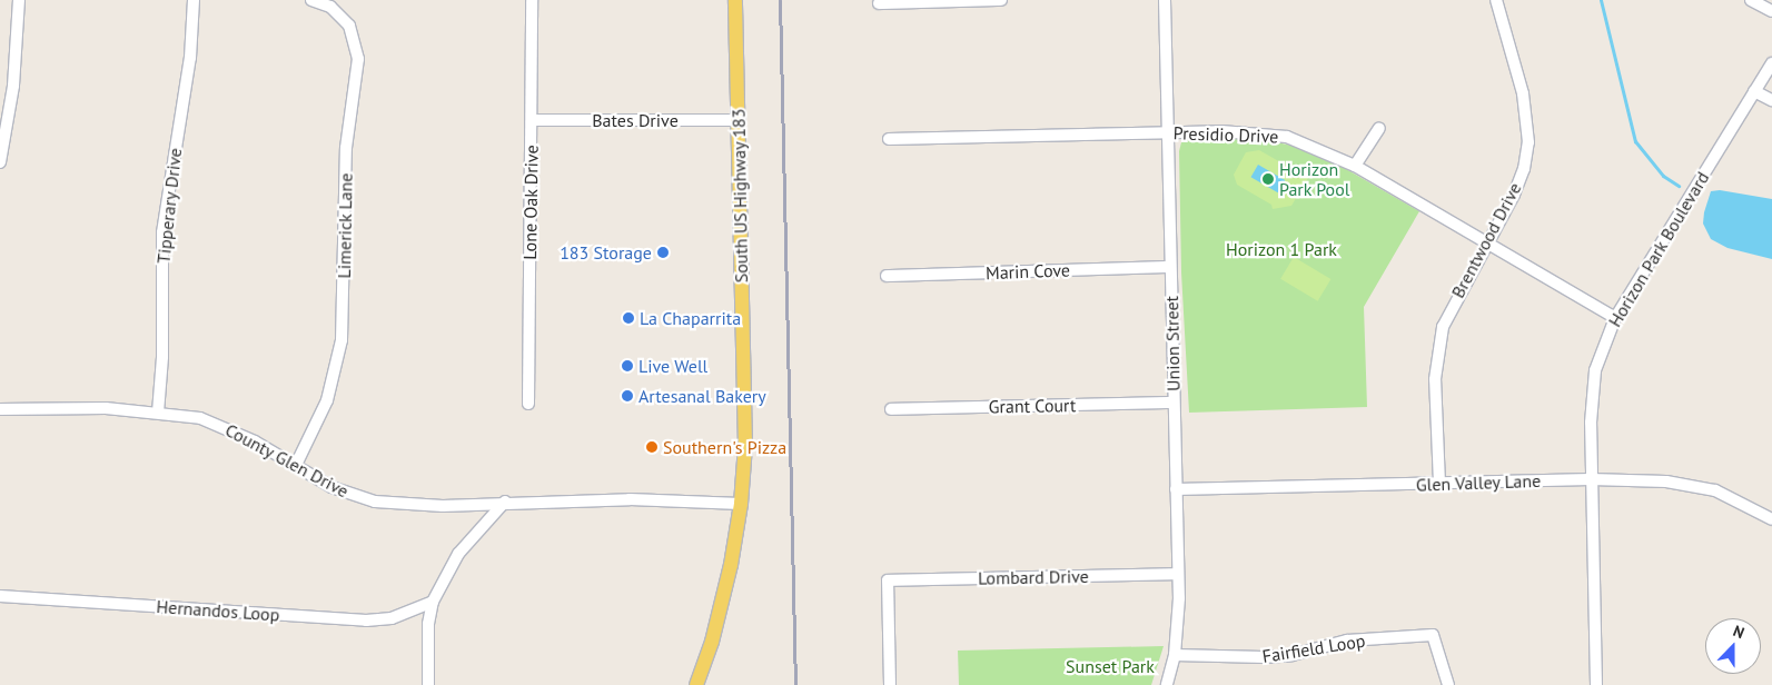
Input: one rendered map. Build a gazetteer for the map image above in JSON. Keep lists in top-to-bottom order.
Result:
{
  "streets": {
    "main road": ["South US Highway 183"],
    "street": [
      "Bates Drive",
      "Presidio Drive",
      "Lone Oak Drive",
      "Tipperary Drive",
      "Limerick Lane",
      "Brentwood Drive",
      "Horizon Park Boulevard",
      "Marin Cove",
      "Union Street",
      "Grant Court",
      "County Glen Drive",
      "Glen Valley Lane",
      "Lombard Drive",
      "Hernandos Loop",
      "Fairfield Loop"
    ]
  },
  "crossings": [
    ["Bates Drive", "South US Highway 183"],
    ["Bates Drive", "Lone Oak Drive"],
    ["Presidio Drive", "Brentwood Drive"],
    ["Presidio Drive", "Horizon Park Boulevard"],
    ["Presidio Drive", "Union Street"],
    ["South US Highway 183", "County Glen Drive"],
    ["Tipperary Drive", "County Glen Drive"],
    ["Limerick Lane", "County Glen Drive"],
    ["Brentwood Drive", "Glen Valley Lane"],
    ["Horizon Park Boulevard", "Glen Valley Lane"],
    ["Marin Cove", "Union Street"],
    ["Union Street", "Grant Court"],
    ["Union Street", "Glen Valley Lane"],
    ["Union Street", "Lombard Drive"],
    ["Union Street", "Fairfield Loop"]
  ],
  "parks": ["Horizon 1 Park", "Sunset Park"],
  "places": [
    "Horizon Park Pool",
    "183 Storage",
    "La Chaparrita",
    "Live Well",
    "Artesanal Bakery",
    "Southern's Pizza"
  ],
  "north": "top"
}
